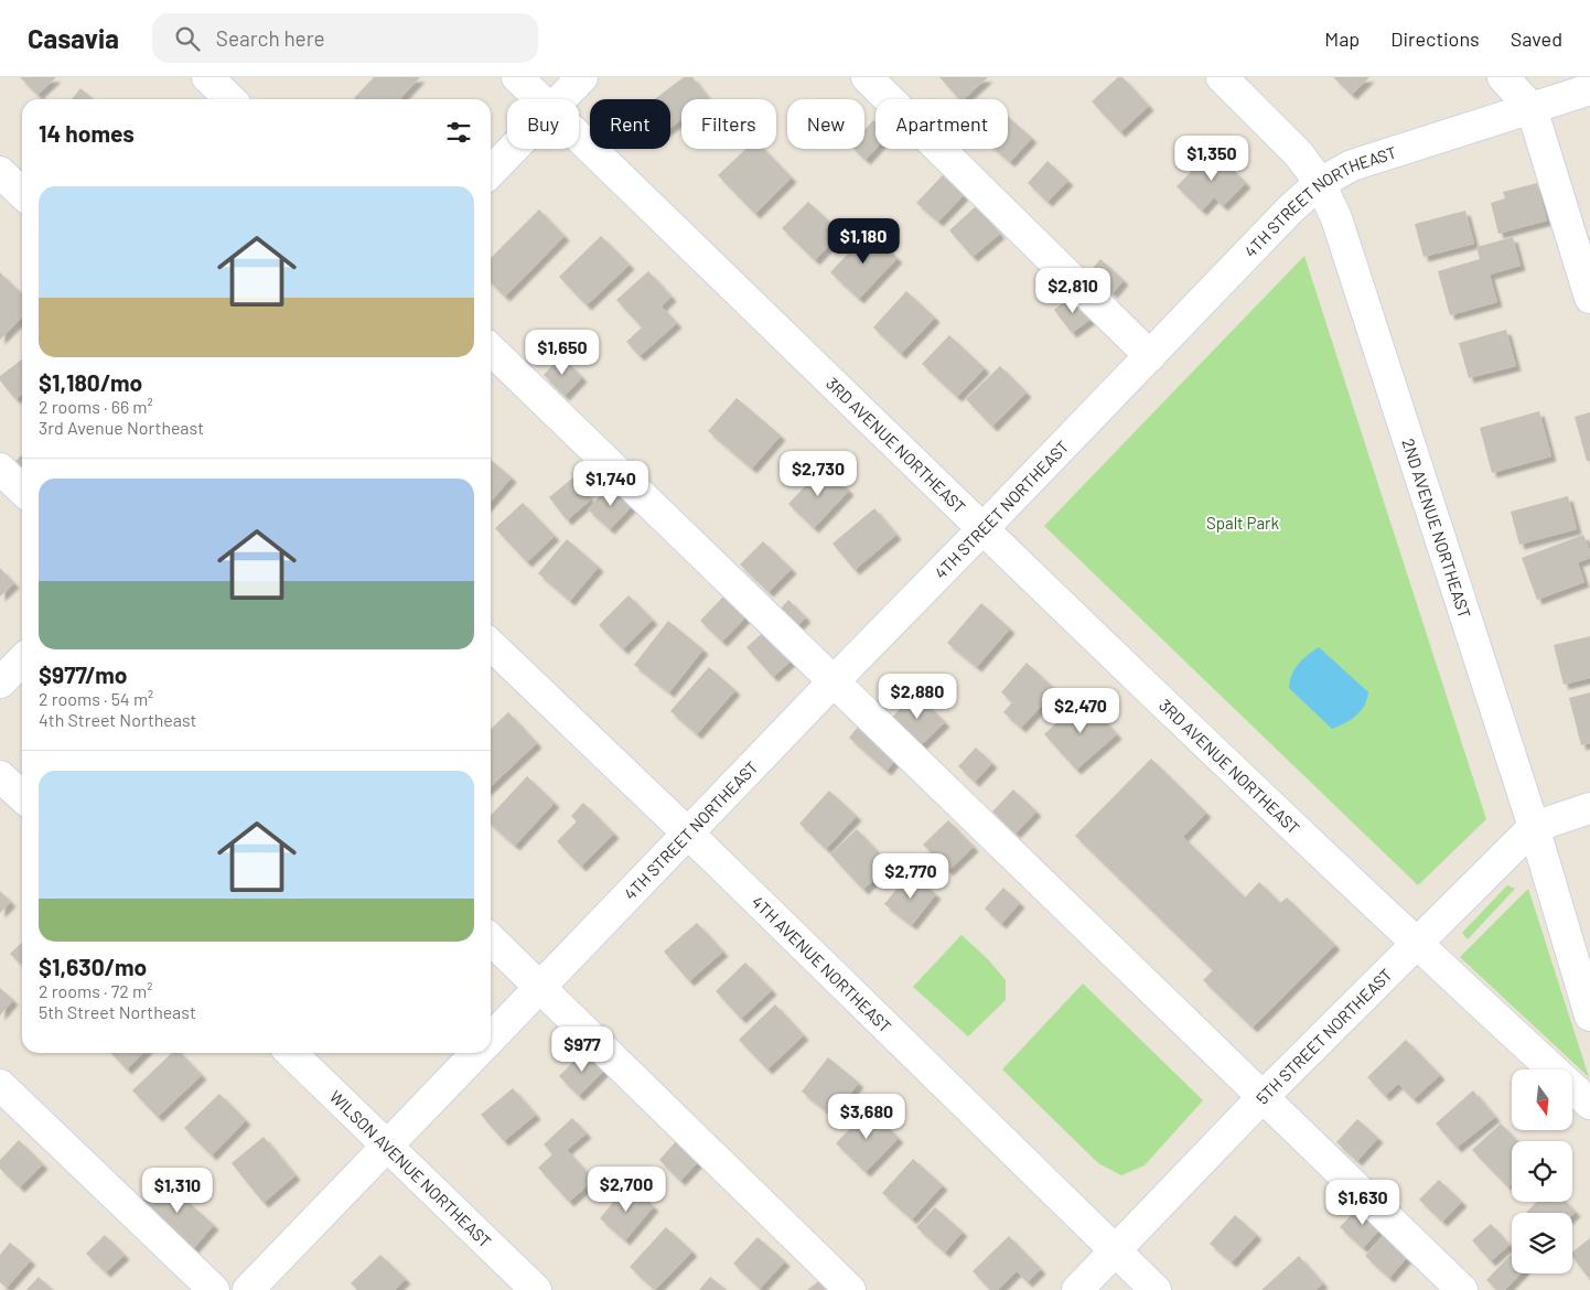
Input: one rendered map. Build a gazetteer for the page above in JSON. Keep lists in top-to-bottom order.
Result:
{
  "streets": {
    "street": [
      "4TH STREET NORTHEAST",
      "3RD AVENUE NORTHEAST",
      "2ND AVENUE NORTHEAST",
      "4TH AVENUE NORTHEAST",
      "5TH STREET NORTHEAST",
      "WILSON AVENUE NORTHEAST"
    ]
  },
  "crossings": [
    ["4TH STREET NORTHEAST", "3RD AVENUE NORTHEAST"],
    ["4TH STREET NORTHEAST", "2ND AVENUE NORTHEAST"],
    ["4TH STREET NORTHEAST", "4TH AVENUE NORTHEAST"],
    ["4TH STREET NORTHEAST", "WILSON AVENUE NORTHEAST"],
    ["3RD AVENUE NORTHEAST", "5TH STREET NORTHEAST"],
    ["2ND AVENUE NORTHEAST", "5TH STREET NORTHEAST"],
    ["4TH AVENUE NORTHEAST", "5TH STREET NORTHEAST"]
  ],
  "parks": ["Spalt Park"],
  "north": "bottom",
  "page": {
    "header": "Casavia",
    "search": "Search here",
    "nav": ["Map", "Directions", "Saved"],
    "chip": [
      "Buy",
      "Rent",
      "Filters",
      "New",
      "Apartment"
    ],
    "heading": "14 homes",
    "price": [
      "$1,350",
      "$1,180",
      "$2,810",
      "$1,650",
      "$2,730",
      "$1,740",
      "$2,880",
      "$2,470",
      "$2,770",
      "$977",
      "$3,680",
      "$2,700",
      "$1,310",
      "$1,630"
    ],
    "list": [
      {
        "name": "$1,180/mo",
        "note": "2 rooms · 66 m² · 3rd Avenue Northeast"
      },
      {
        "name": "$977/mo",
        "note": "2 rooms · 54 m² · 4th Street Northeast"
      },
      {
        "name": "$1,630/mo",
        "note": "2 rooms · 72 m² · 5th Street Northeast"
      }
    ]
  }
}
